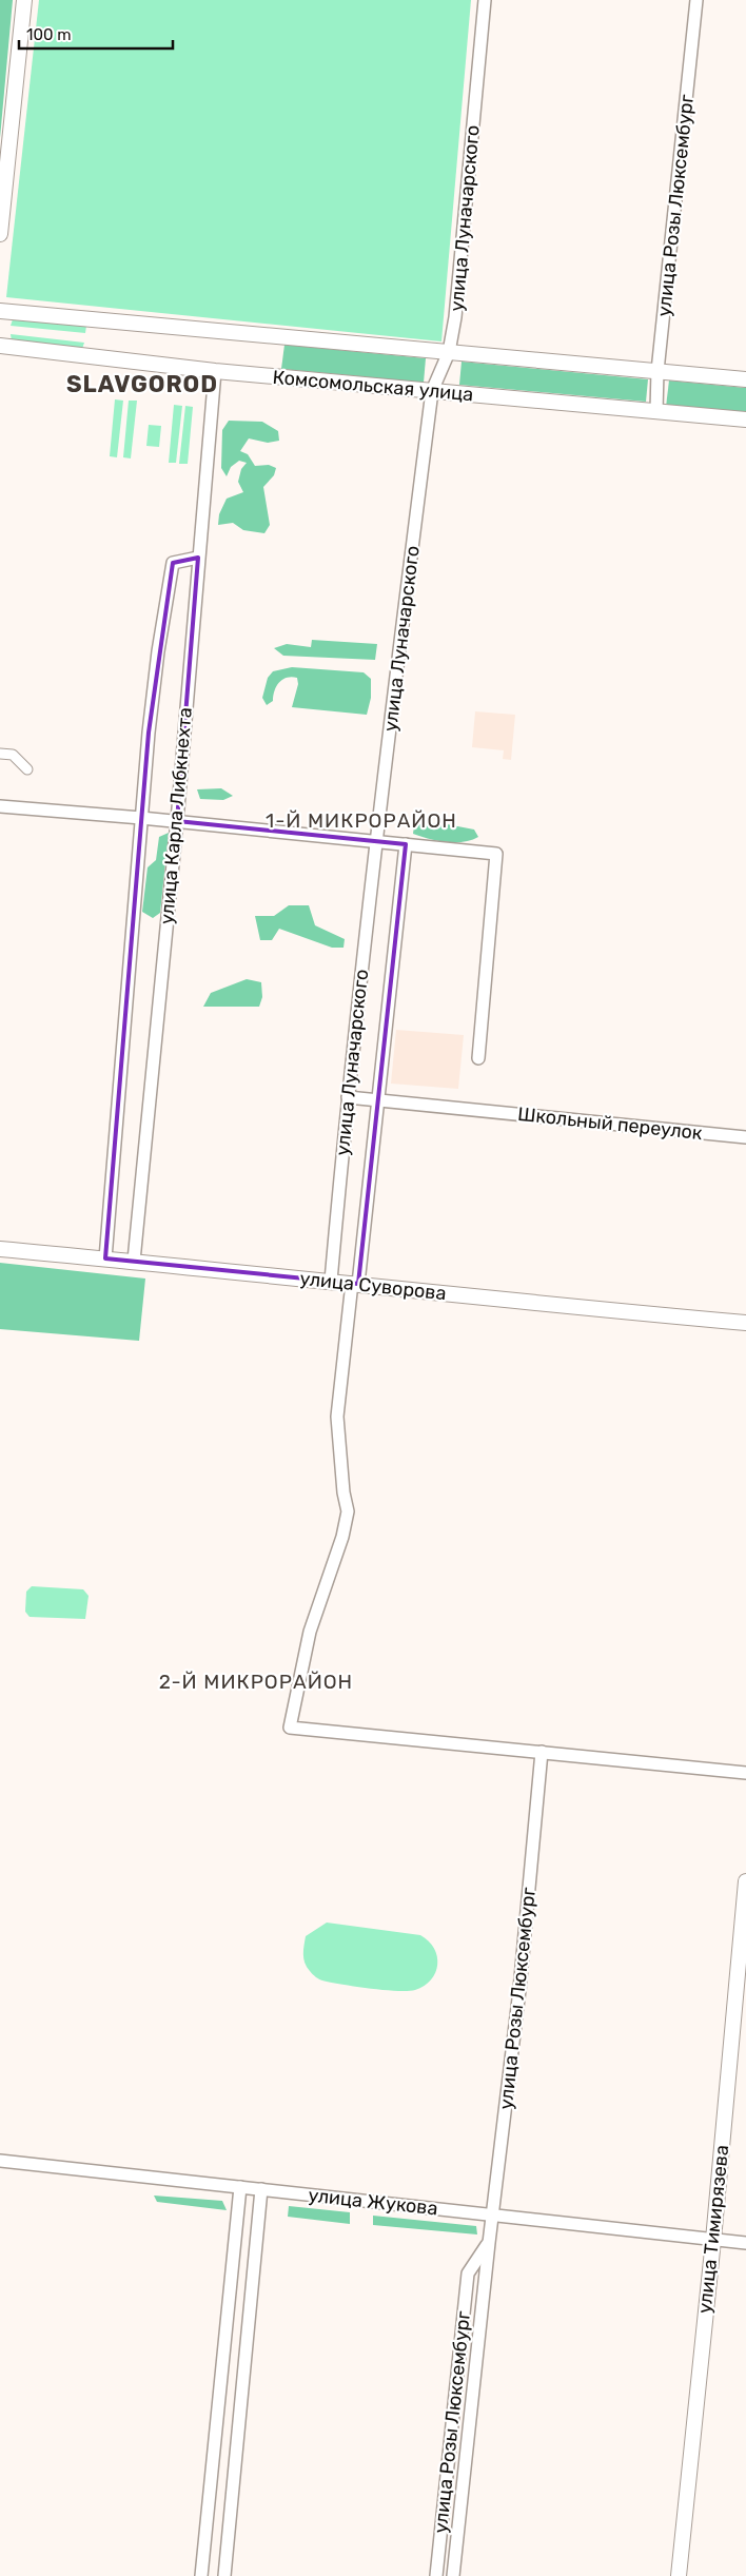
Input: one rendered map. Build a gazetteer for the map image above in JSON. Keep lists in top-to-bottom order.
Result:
{
  "streets": {
    "street": [
      "улица Розы Люксембург",
      "улица Луначарского",
      "Комсомольская улица",
      "улица Карла Либкнехта",
      "Школьный переулок",
      "улица Суворова",
      "улица Жукова",
      "улица Тимирязева"
    ]
  },
  "crossings": [
    ["улица Розы Люксембург", "улица Луначарского"],
    ["улица Розы Люксембург", "Комсомольская улица"],
    ["улица Розы Люксембург", "улица Жукова"],
    ["улица Луначарского", "Комсомольская улица"],
    ["улица Луначарского", "Школьный переулок"],
    ["улица Луначарского", "улица Суворова"],
    ["Комсомольская улица", "улица Карла Либкнехта"],
    ["улица Карла Либкнехта", "улица Суворова"],
    ["улица Жукова", "улица Тимирязева"]
  ],
  "districts": ["SLAVGOROD", "1-Й МИКРОРАЙОН", "2-Й МИКРОРАЙОН"],
  "scale_bar": "100 m"
}
